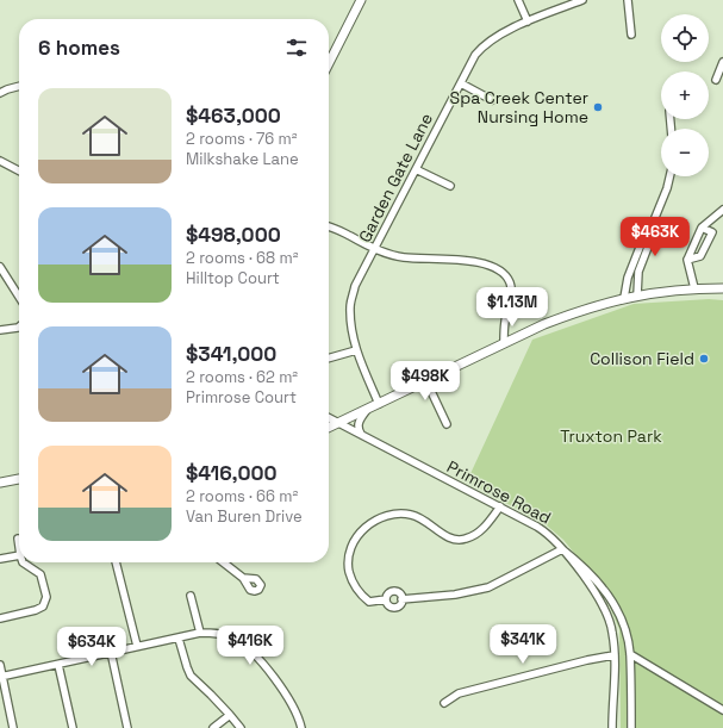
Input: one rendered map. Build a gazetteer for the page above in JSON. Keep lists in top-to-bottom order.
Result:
{
  "streets": {
    "street": ["Garden Gate Lane", "Primrose Road"]
  },
  "parks": ["Truxton Park"],
  "places": ["Spa Creek Center Nursing Home", "Collison Field"],
  "page": {
    "map_buttons": ["+", "−"],
    "heading": "6 homes",
    "list": [
      {
        "name": "$463,000",
        "note": "2 rooms · 76 m² · Milkshake Lane"
      },
      {
        "name": "$498,000",
        "note": "2 rooms · 68 m² · Hilltop Court"
      },
      {
        "name": "$341,000",
        "note": "2 rooms · 62 m² · Primrose Court"
      },
      {
        "name": "$416,000",
        "note": "2 rooms · 66 m² · Van Buren Drive"
      }
    ],
    "price": [
      "$463K",
      "$1.13M",
      "$498K",
      "$341K",
      "$416K",
      "$634K"
    ]
  }
}
